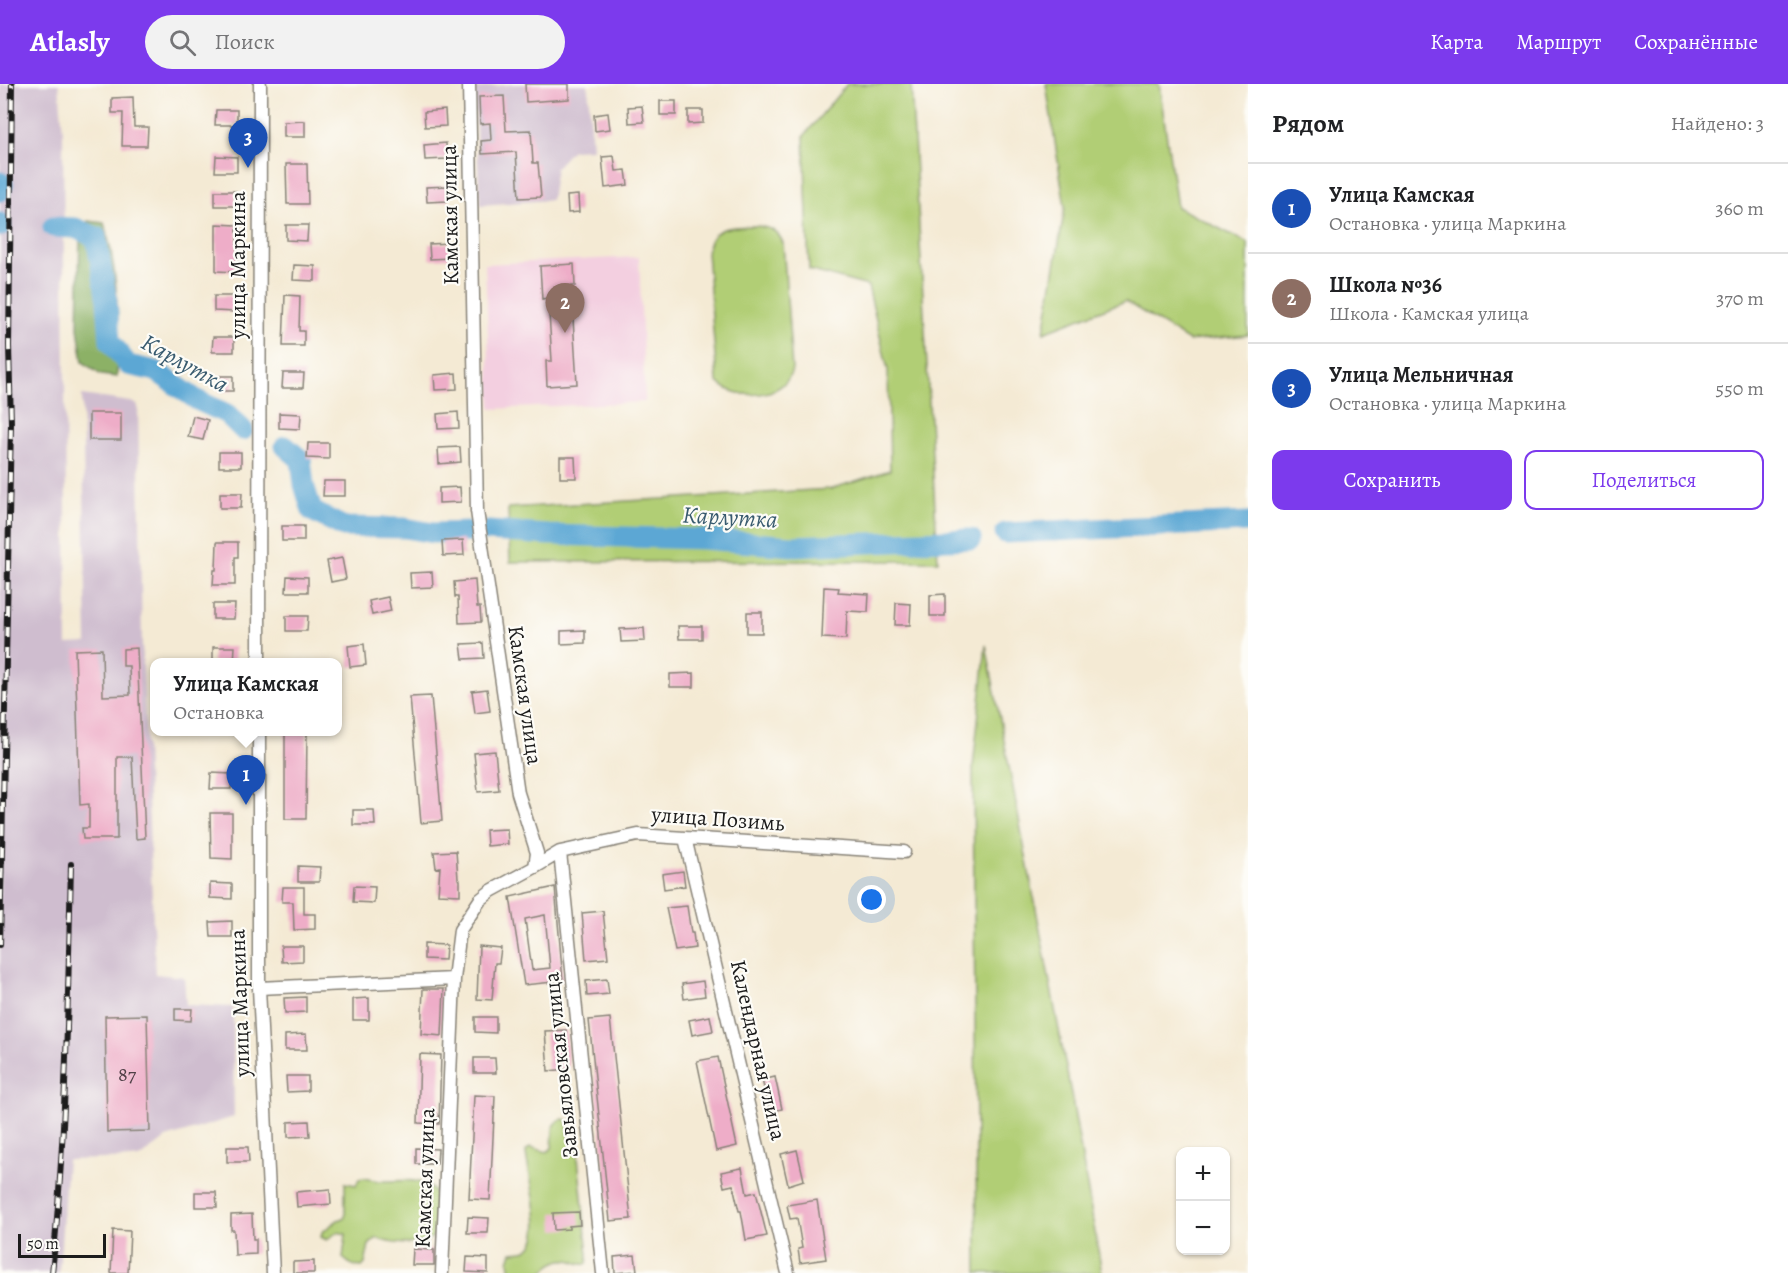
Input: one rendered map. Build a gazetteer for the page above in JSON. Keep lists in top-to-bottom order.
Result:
{
  "streets": {
    "street": [
      "Камская улица",
      "улица Маркина",
      "улица Позимь",
      "Календарная улица",
      "Завьяловская улица"
    ]
  },
  "crossings": [
    ["Камская улица", "улица Позимь"],
    ["улица Позимь", "Календарная улица"],
    ["улица Позимь", "Завьяловская улица"]
  ],
  "water": ["Карлутка"],
  "house_numbers": ["87"],
  "scale_bar": "50 m",
  "page": {
    "header": "Atlasly",
    "search": "Поиск",
    "nav": ["Карта", "Маршрут", "Сохранённые"],
    "heading": ["Рядом", "Найдено: 3"],
    "pins": ["3", "2", "1"],
    "list": [
      {
        "mark": "1",
        "name": "Улица Камская",
        "note": "Остановка · улица Маркина",
        "value": "360 m"
      },
      {
        "mark": "2",
        "name": "Школа №36",
        "note": "Школа · Камская улица",
        "value": "370 m"
      },
      {
        "mark": "3",
        "name": "Улица Мельничная",
        "note": "Остановка · улица Маркина",
        "value": "550 m"
      }
    ],
    "buttons": ["Сохранить", "Поделиться"],
    "popup": ["Улица Камская", "Остановка"],
    "map_buttons": ["+", "−"],
    "scale": "50 m"
  }
}
